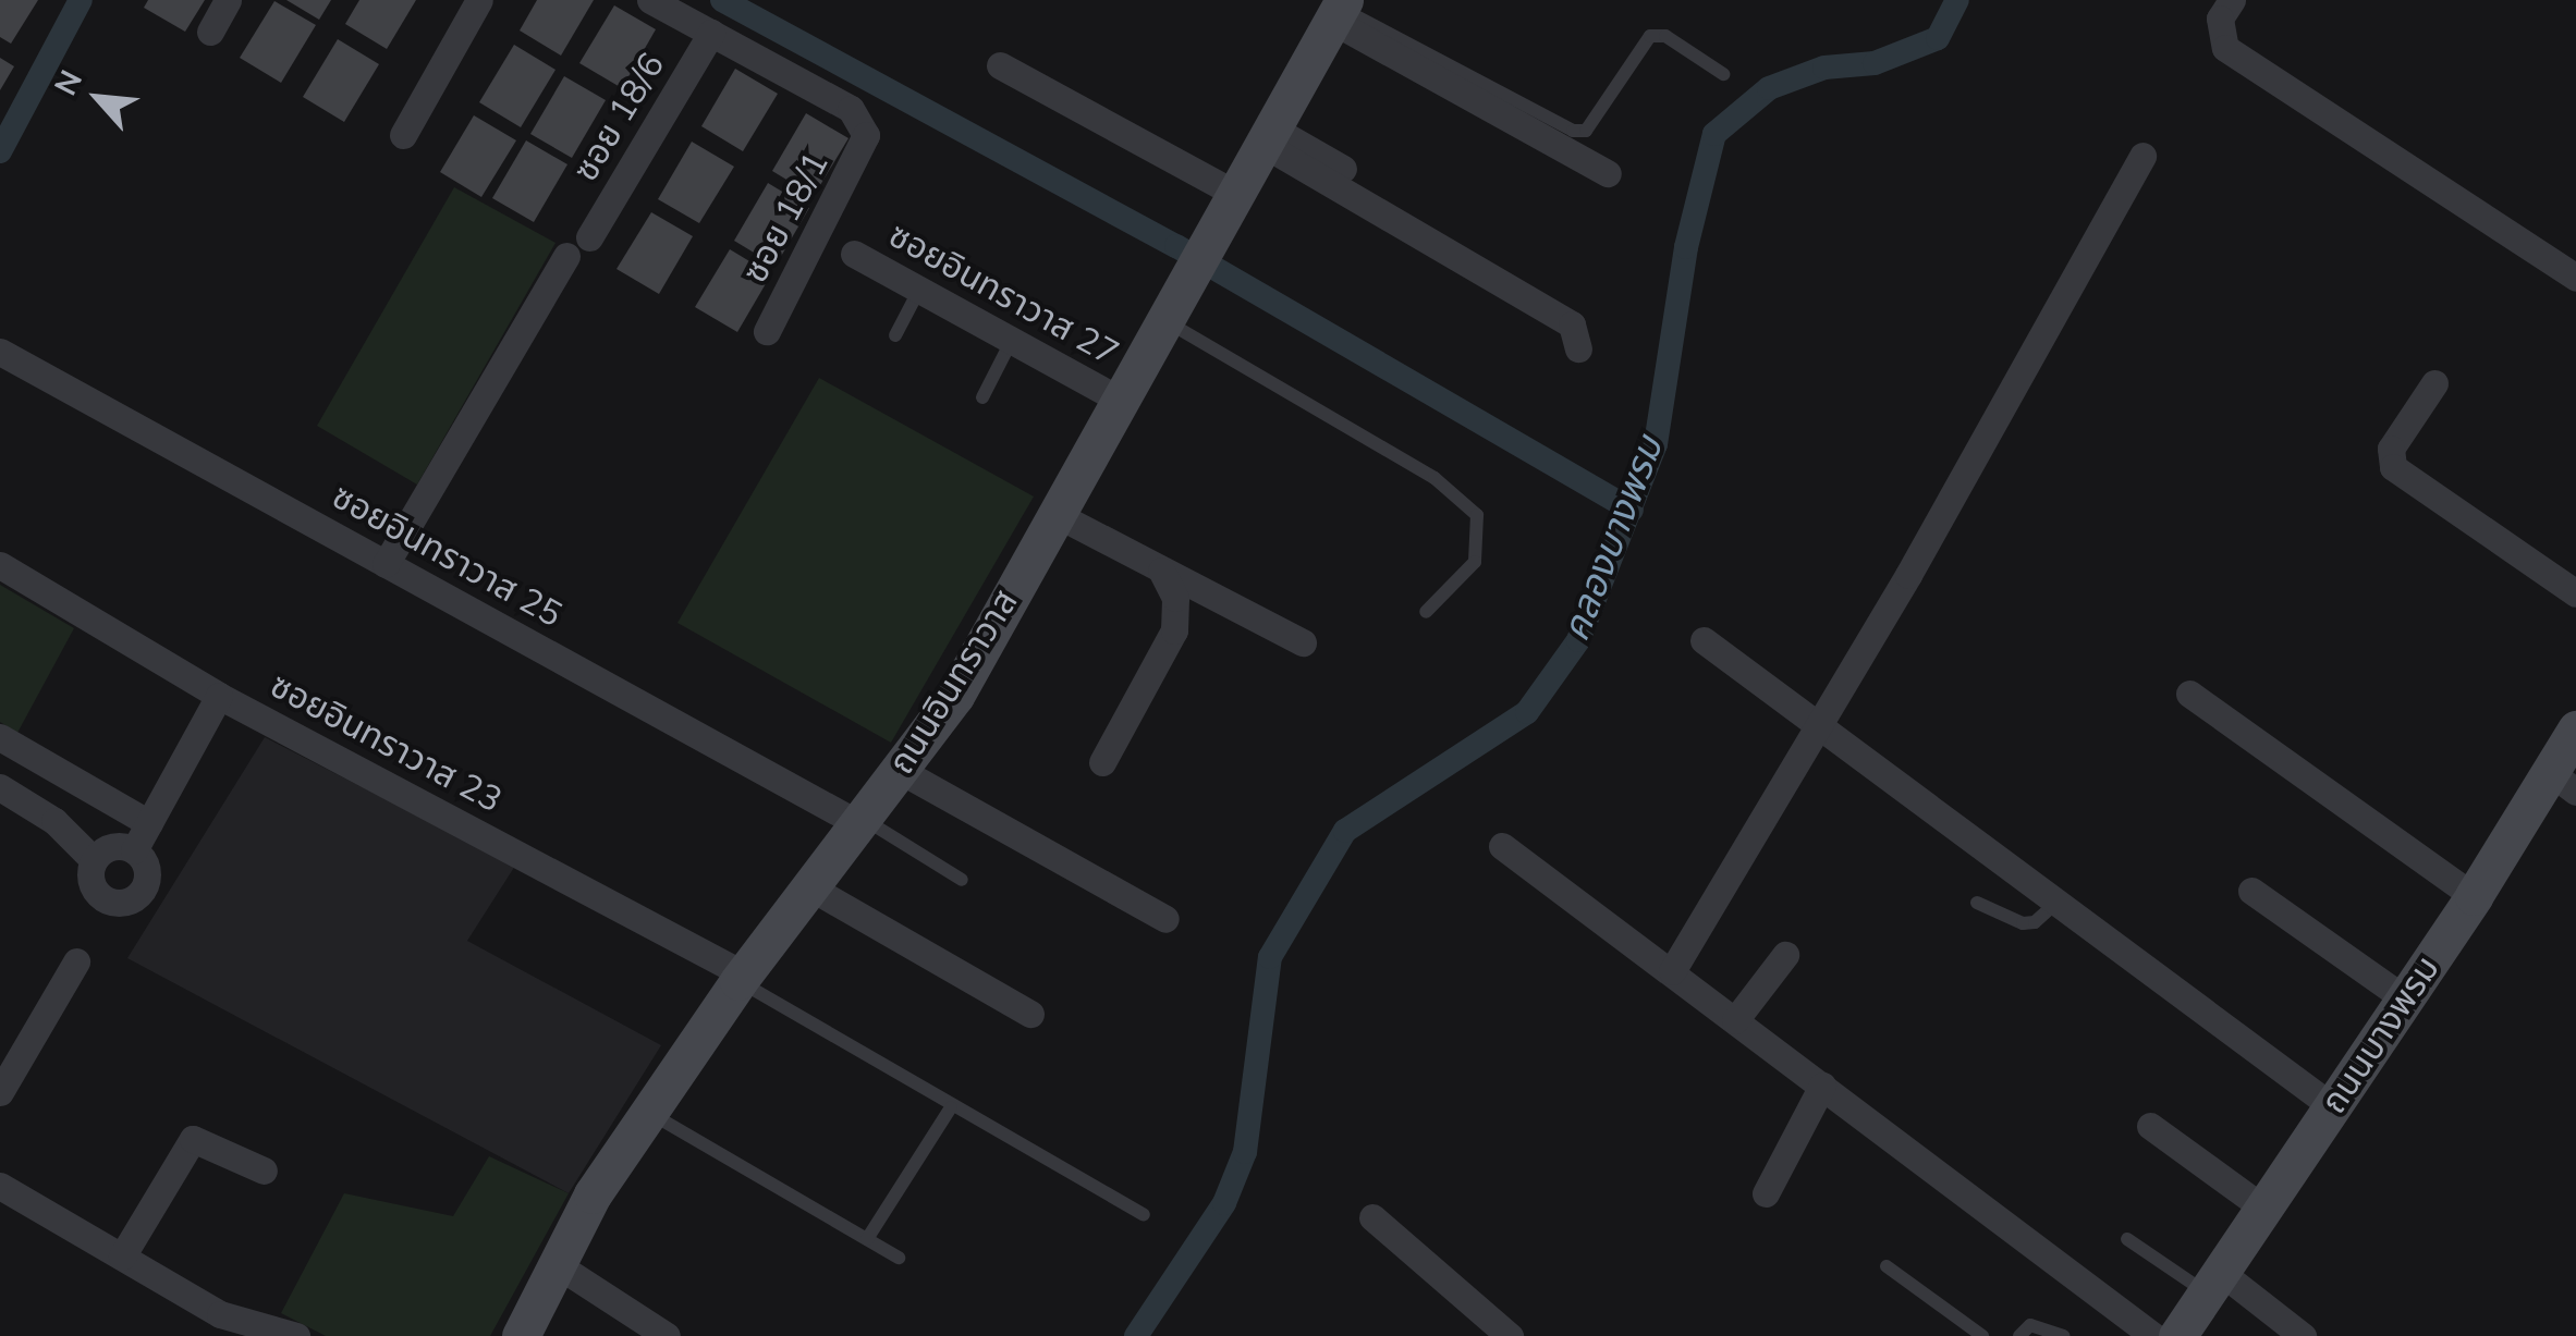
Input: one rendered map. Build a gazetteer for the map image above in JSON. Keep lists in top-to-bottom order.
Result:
{
  "streets": {
    "street": [
      "ซอย 18/6",
      "ซอย 18/1",
      "ซอยอินทราวาส 27",
      "ซอยอินทราวาส 25",
      "ถนนอินทราวาส",
      "ซอยอินทราวาส 23",
      "ถนนบางพรม"
    ]
  },
  "crossings": [
    ["ซอย 18/6", "ซอย 18/1"],
    ["ซอย 18/6", "ซอยอินทราวาส 25"],
    ["ซอยอินทราวาส 27", "ถนนอินทราวาส"],
    ["ซอยอินทราวาส 25", "ถนนอินทราวาส"],
    ["ถนนอินทราวาส", "ซอยอินทราวาส 23"]
  ],
  "water": ["คลองบางพรม"],
  "north": "top left"
}
